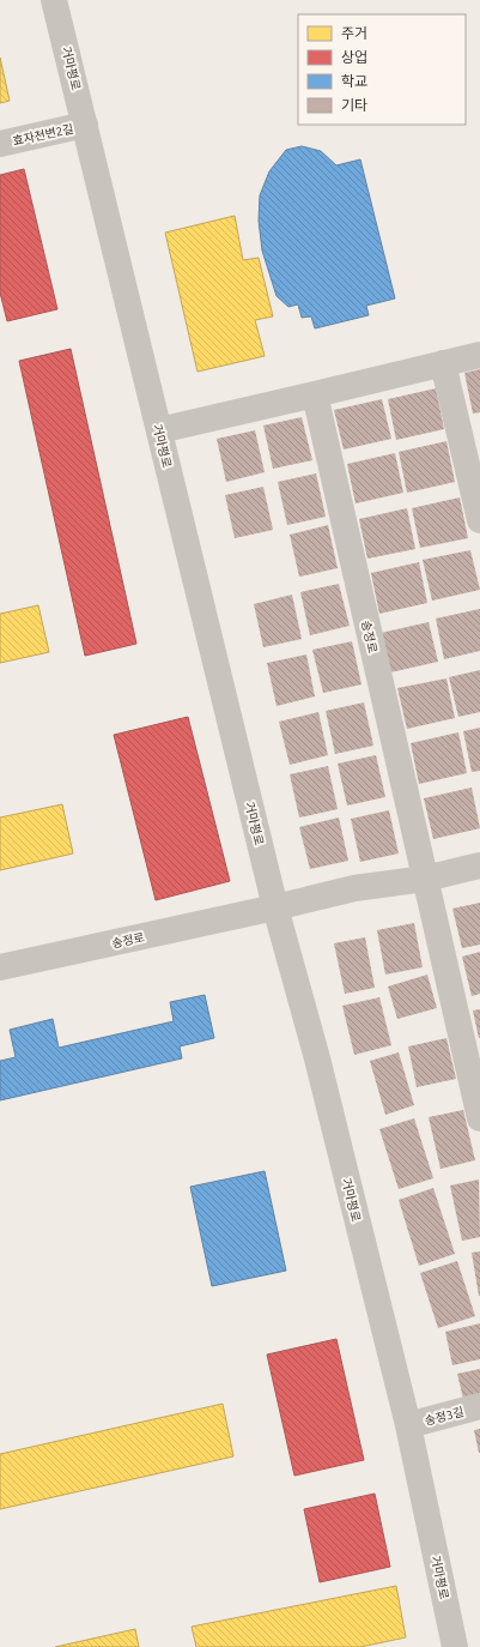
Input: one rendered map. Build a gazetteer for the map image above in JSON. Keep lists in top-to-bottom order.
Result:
{
  "streets": {
    "street": [
      "거마평로",
      "효자천변2길",
      "송정로",
      "송정3길"
    ]
  },
  "crossings": [
    ["거마평로", "효자천변2길"],
    ["거마평로", "송정로"],
    ["거마평로", "송정3길"]
  ],
  "legend": [
    "주거",
    "상업",
    "학교",
    "기타"
  ]
}
